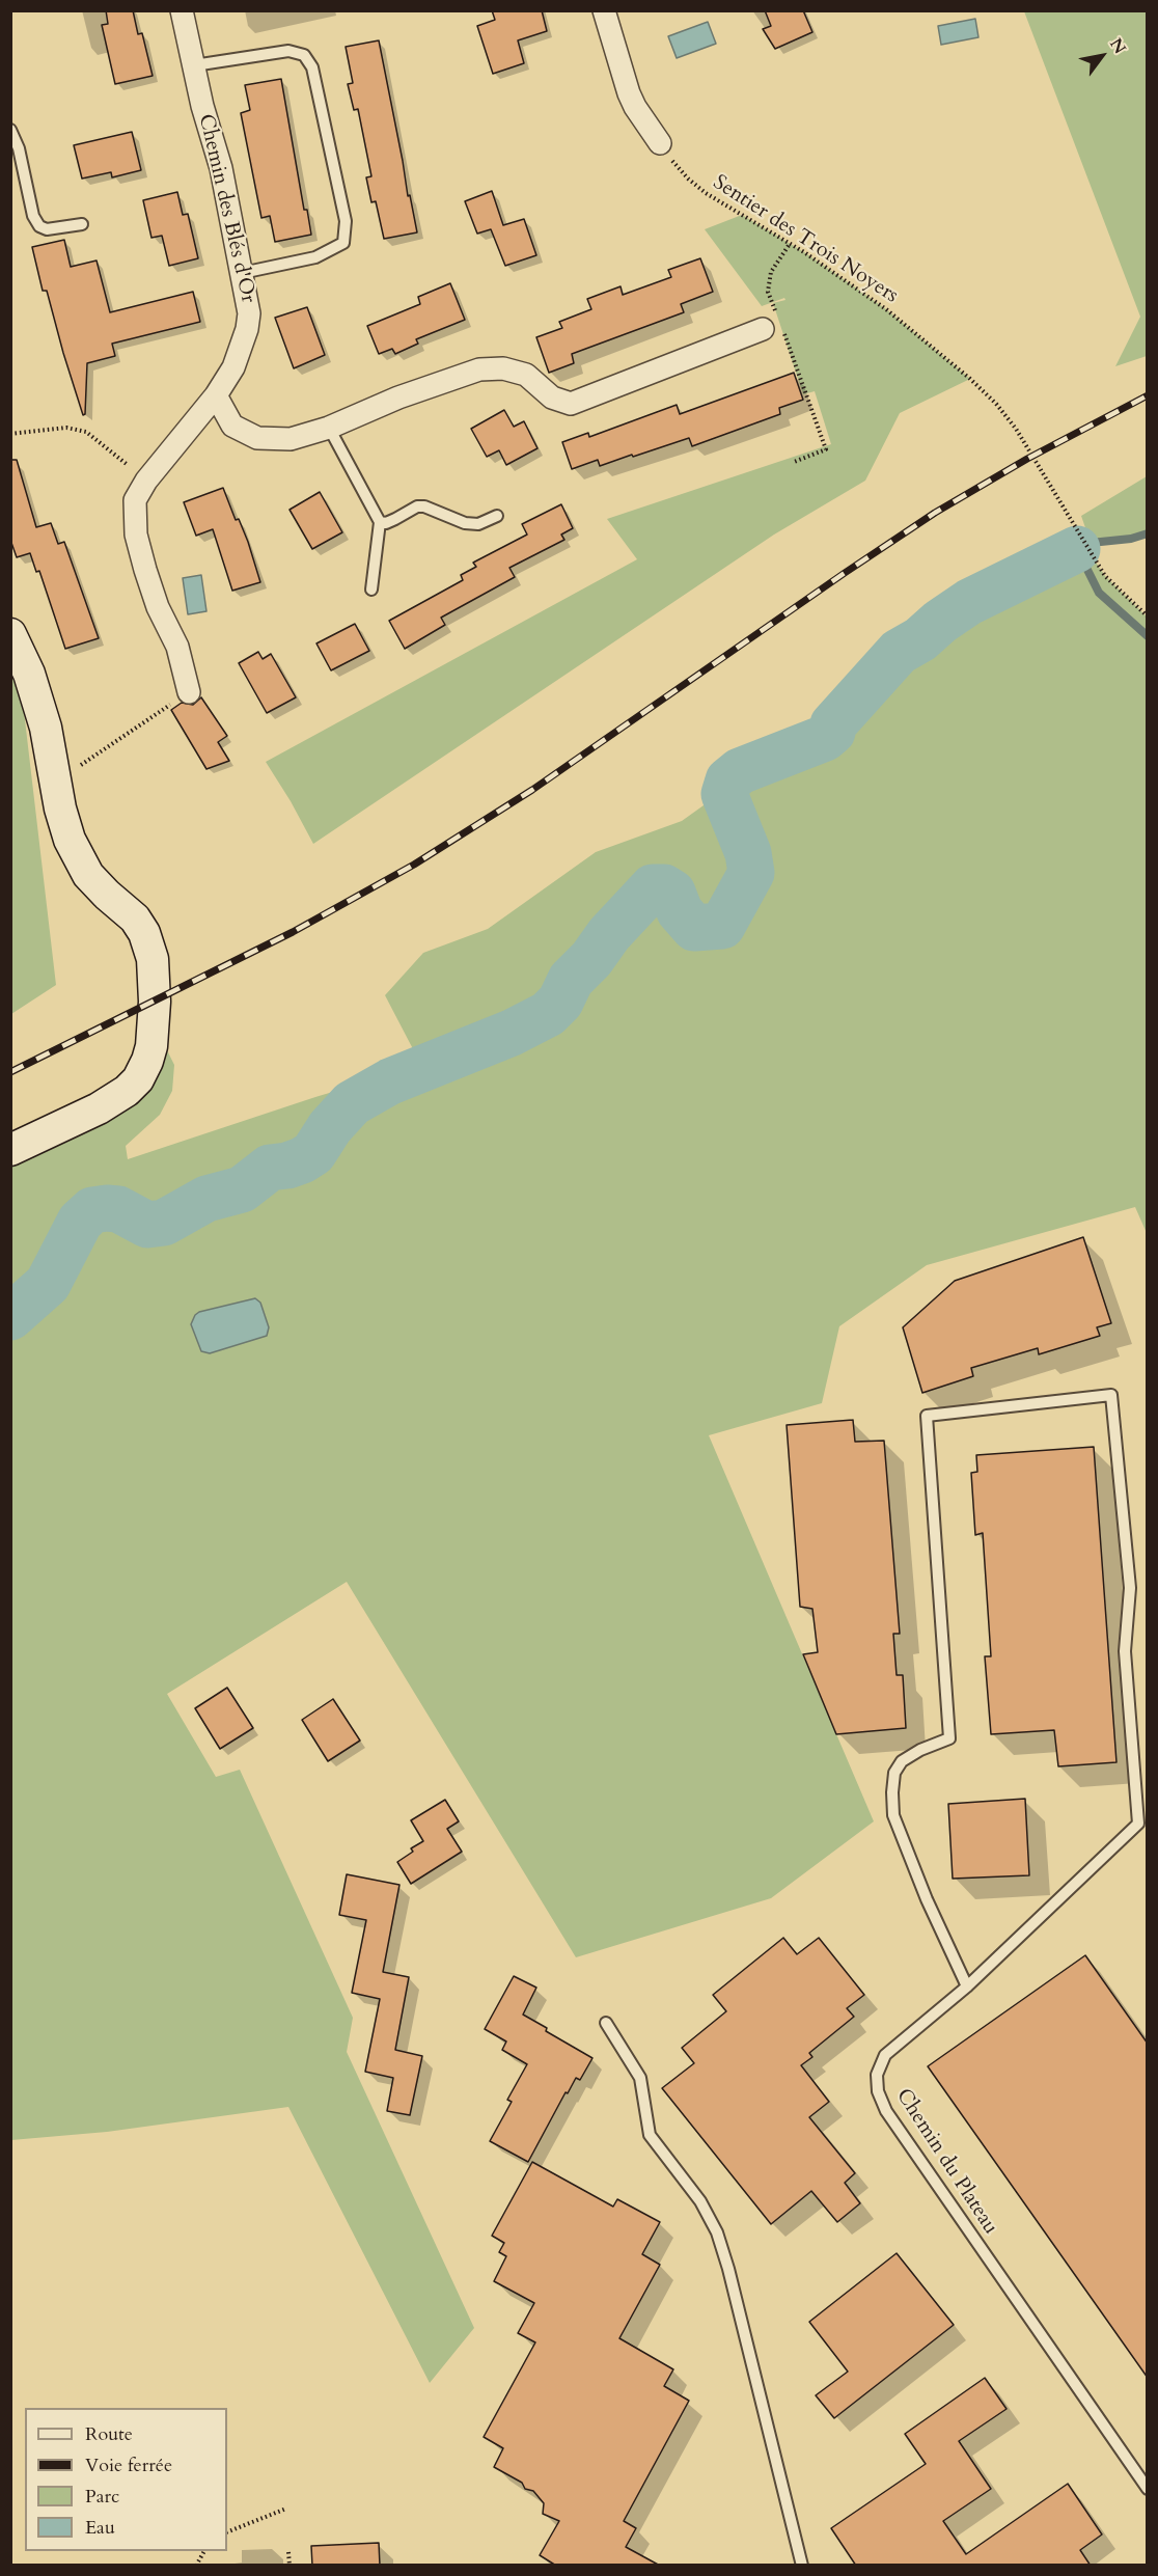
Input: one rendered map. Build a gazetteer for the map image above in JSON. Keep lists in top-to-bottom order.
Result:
{
  "streets": {
    "street": ["Chemin des Blés d'Or"],
    "lane": ["Chemin du Plateau"],
    "path": ["Sentier des Trois Noyers"]
  },
  "legend": [
    "Route",
    "Voie ferrée",
    "Parc",
    "Eau"
  ],
  "north": "top right"
}
